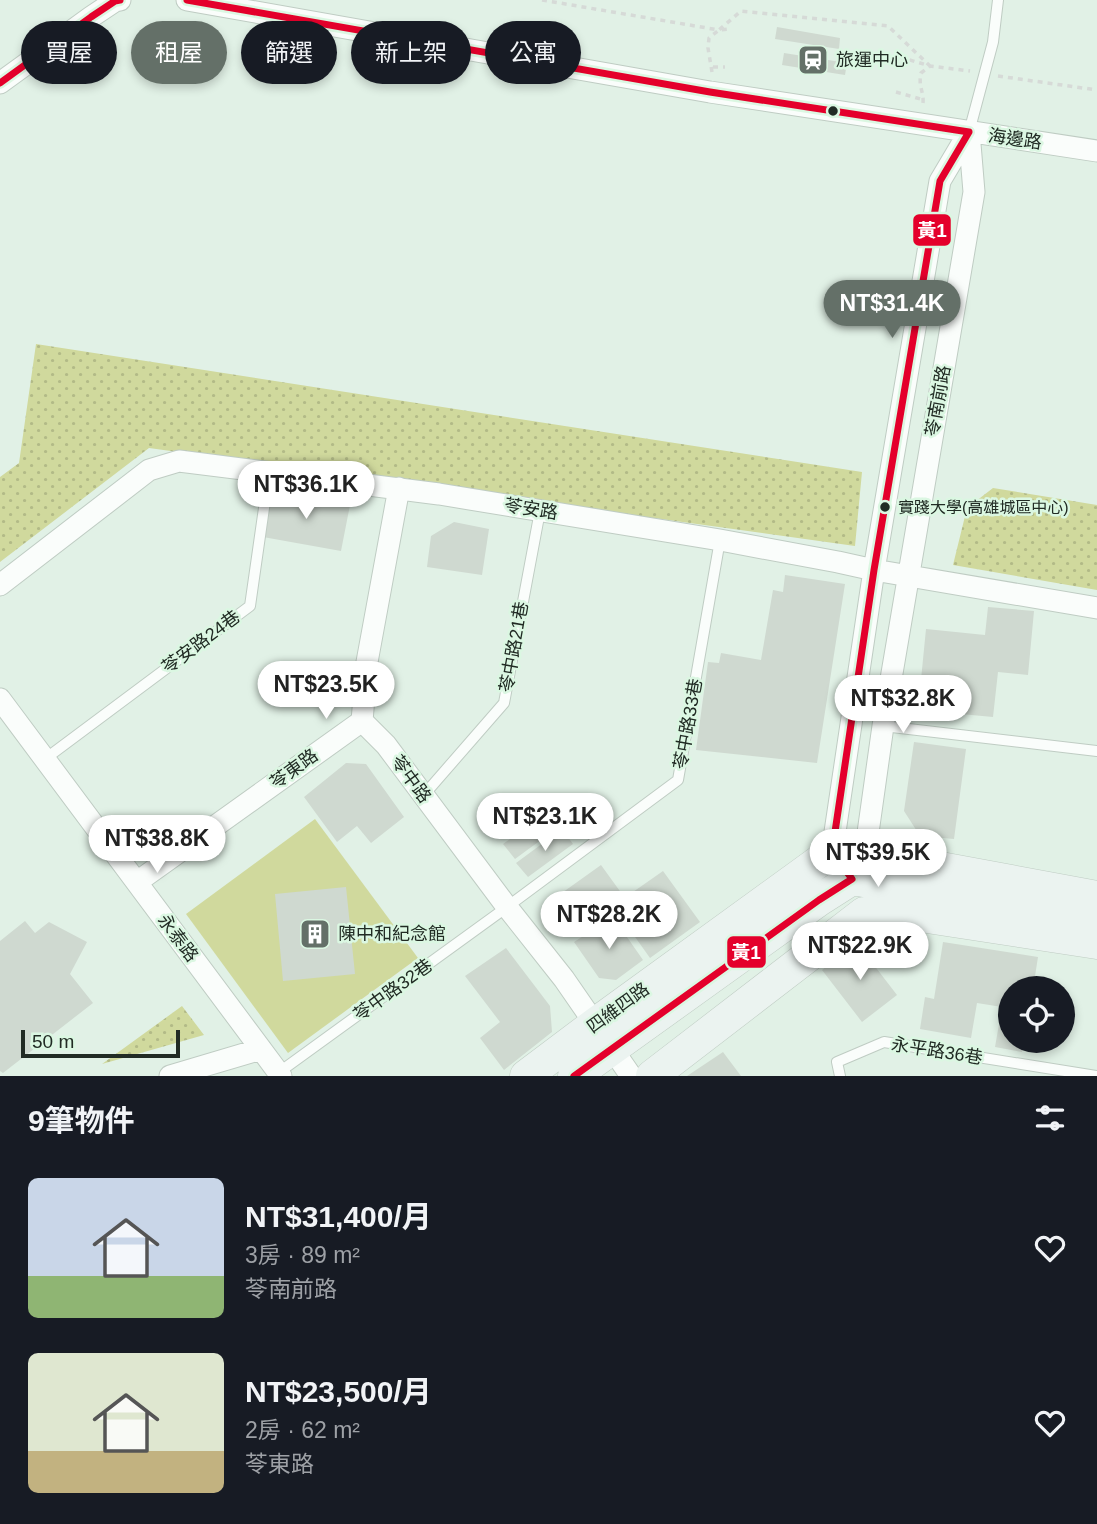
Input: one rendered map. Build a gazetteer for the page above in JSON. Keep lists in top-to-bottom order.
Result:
{
  "streets": {
    "street": [
      "海邊路",
      "苓南前路",
      "苓安路",
      "苓東路",
      "苓中路",
      "永泰路",
      "四維四路"
    ],
    "lane": [
      "苓安路24巷",
      "苓中路21巷",
      "苓中路33巷",
      "苓中路32巷",
      "永平路36巷"
    ]
  },
  "crossings": [
    ["海邊路", "苓南前路"],
    ["苓南前路", "苓安路"],
    ["苓南前路", "四維四路"],
    ["苓安路", "苓安路24巷"],
    ["苓安路", "苓中路21巷"],
    ["苓安路", "苓中路33巷"],
    ["苓安路24巷", "永泰路"],
    ["苓中路21巷", "苓中路"],
    ["苓中路33巷", "苓中路"],
    ["苓中路33巷", "苓中路32巷"],
    ["苓東路", "苓中路"],
    ["苓東路", "永泰路"],
    ["苓中路", "苓中路32巷"],
    ["苓中路", "四維四路"],
    ["永泰路", "苓中路32巷"]
  ],
  "places": {
    "station": ["旅運中心"],
    "other": ["實踐大學(高雄城區中心)"],
    "building": ["陳中和紀念館"]
  },
  "lines": ["transit line 黃1"],
  "scale_bar": "50 m",
  "page": {
    "chip": [
      "買屋",
      "租屋",
      "篩選",
      "新上架",
      "公寓"
    ],
    "price": [
      "NT$31.4K",
      "NT$36.1K",
      "NT$23.5K",
      "NT$32.8K",
      "NT$23.1K",
      "NT$38.8K",
      "NT$39.5K",
      "NT$28.2K",
      "NT$22.9K"
    ],
    "scale": "50 m",
    "heading": "9筆物件",
    "list": [
      {
        "name": "NT$31,400/月",
        "note": "3房 · 89 m² · 苓南前路"
      },
      {
        "name": "NT$23,500/月",
        "note": "2房 · 62 m² · 苓東路"
      }
    ]
  }
}
